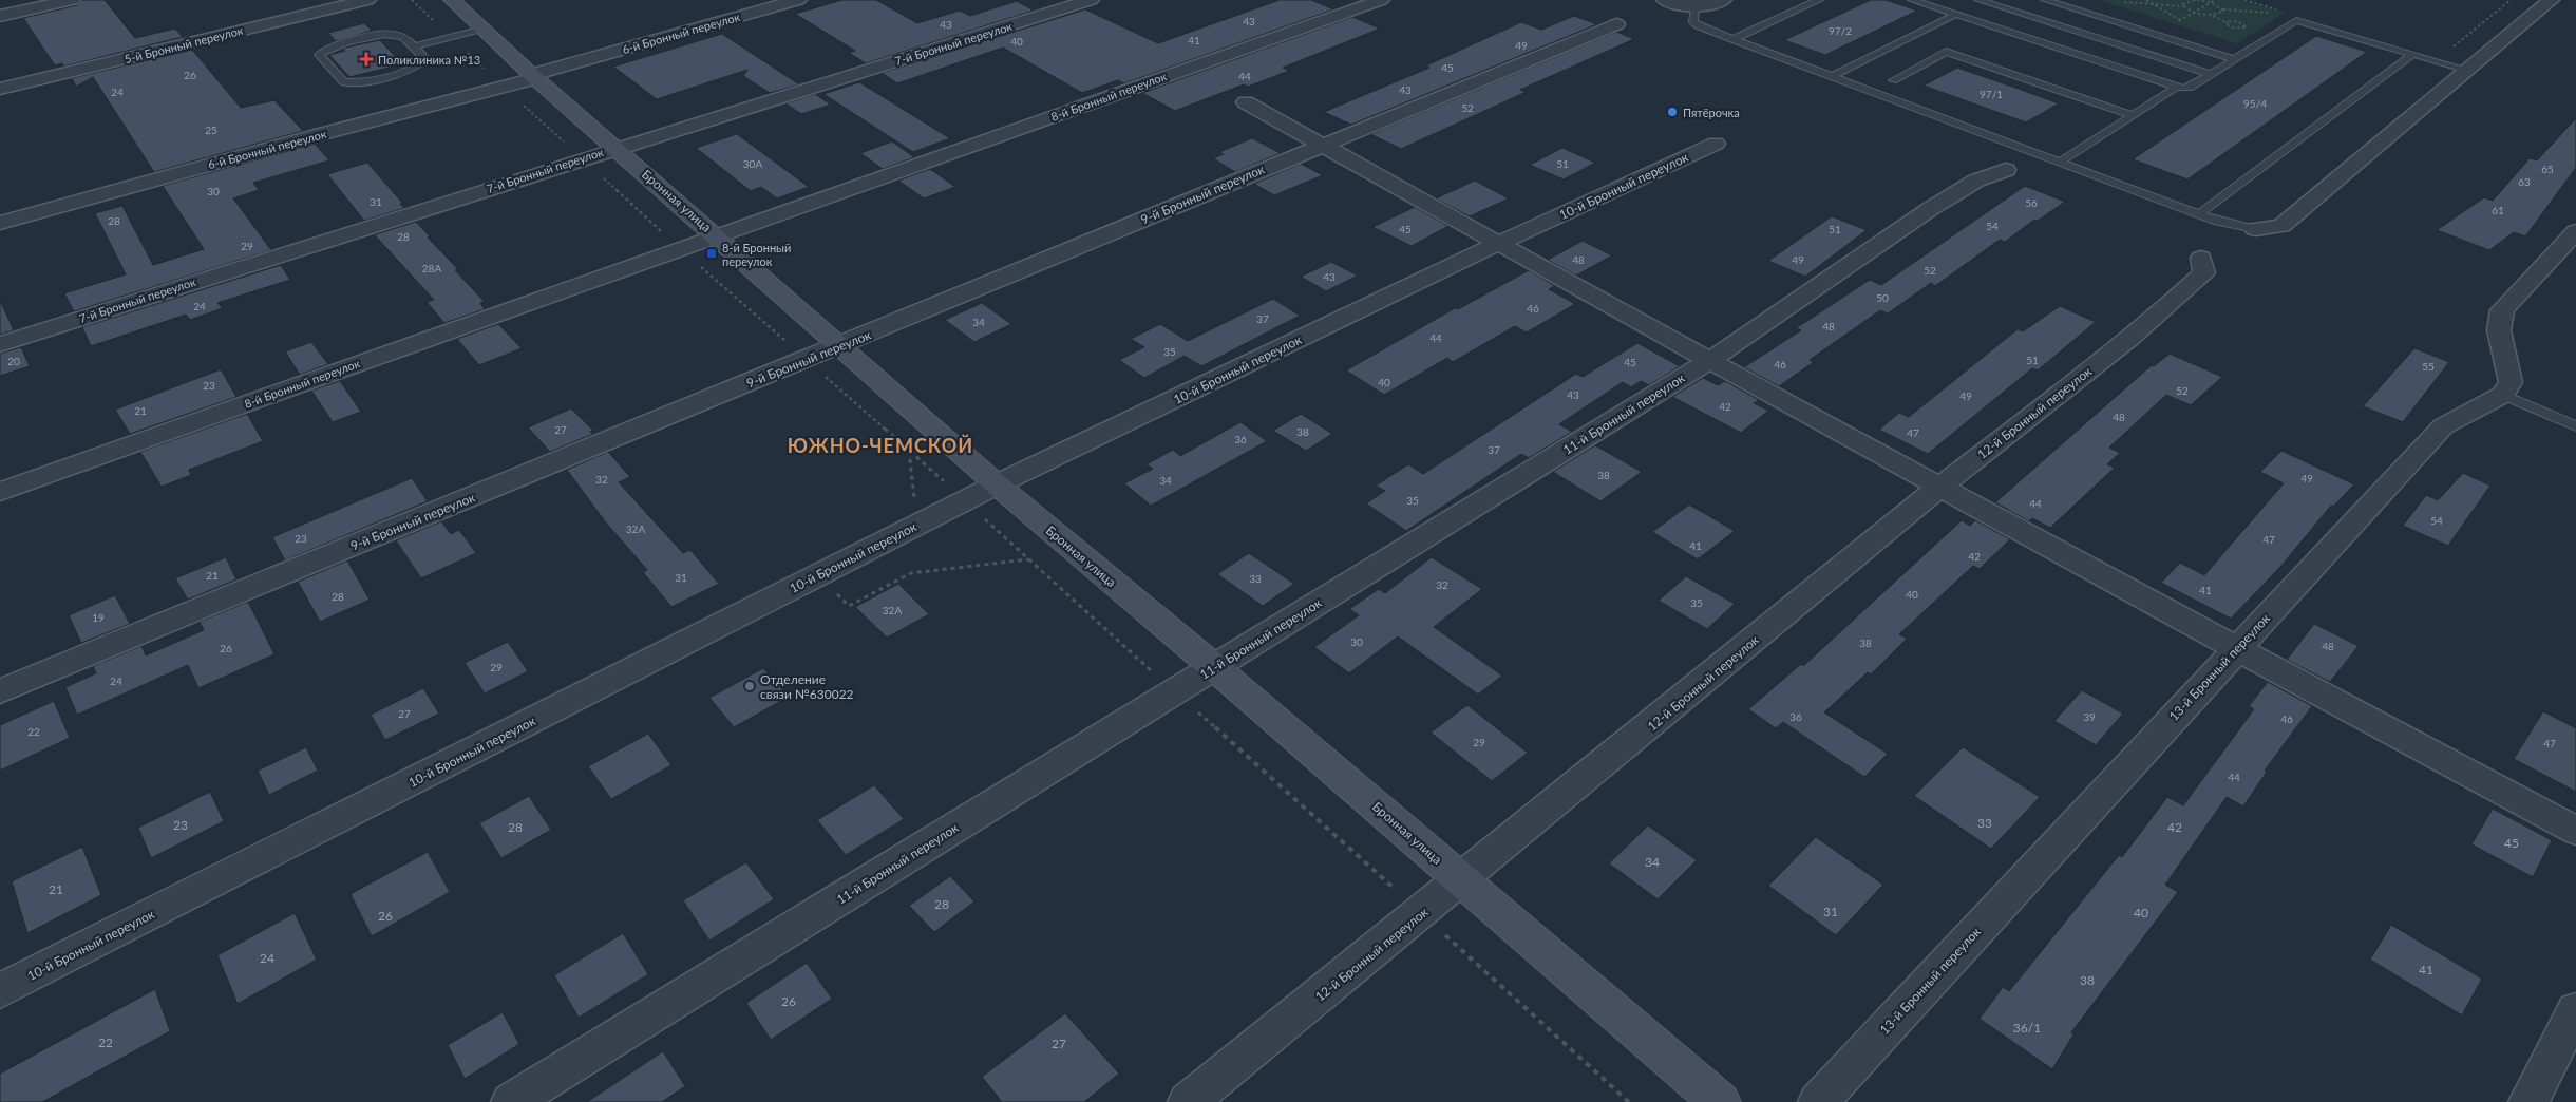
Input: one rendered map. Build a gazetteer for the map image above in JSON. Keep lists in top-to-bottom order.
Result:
{
  "streets": {
    "street": [
      "6-й Бронный переулок",
      "7-й Бронный переулок",
      "5-й Бронный переулок",
      "8-й Бронный переулок",
      "10-й Бронный переулок",
      "9-й Бронный переулок",
      "Бронная улица",
      "12-й Бронный переулок",
      "11-й Бронный переулок",
      "13-й Бронный переулок"
    ]
  },
  "crossings": [
    ["6-й Бронный переулок", "Бронная улица"],
    ["7-й Бронный переулок", "Бронная улица"],
    ["8-й Бронный переулок", "Бронная улица"],
    ["10-й Бронный переулок", "Бронная улица"],
    ["9-й Бронный переулок", "Бронная улица"],
    ["Бронная улица", "12-й Бронный переулок"],
    ["Бронная улица", "11-й Бронный переулок"]
  ],
  "districts": ["ЮЖНО-ЧЕМСКОЙ"],
  "places": {
    "health": ["Поликлиника №13"],
    "other": ["Пятёрочка", "Отделение связи №630022"],
    "transit": ["8-й Бронный переулок"]
  },
  "house_numbers": [
    "43",
    "43",
    "97/2",
    "41",
    "40",
    "49",
    "45",
    "26",
    "44",
    "43",
    "24",
    "97/1",
    "95/4",
    "52",
    "25",
    "30А",
    "51",
    "65",
    "63",
    "30",
    "31",
    "56",
    "61",
    "28",
    "54",
    "45",
    "51",
    "28",
    "29",
    "48",
    "49",
    "28А",
    "52",
    "43",
    "50",
    "24",
    "46",
    "37",
    "34",
    "48",
    "44",
    "35",
    "51",
    "20",
    "45",
    "46",
    "55",
    "40",
    "23",
    "52",
    "43",
    "49",
    "42",
    "21",
    "48",
    "27",
    "38",
    "47",
    "36",
    "37",
    "38",
    "49",
    "32",
    "34",
    "35",
    "44",
    "54",
    "32А",
    "23",
    "47",
    "41",
    "42",
    "21",
    "31",
    "33",
    "32",
    "41",
    "40",
    "28",
    "35",
    "32А",
    "19",
    "30",
    "38",
    "48",
    "26",
    "29",
    "24",
    "27",
    "36",
    "39",
    "46",
    "22",
    "29",
    "47",
    "44",
    "33",
    "23",
    "28",
    "42",
    "45",
    "34",
    "21",
    "28",
    "31",
    "40",
    "26",
    "24",
    "41",
    "38",
    "26",
    "36/1",
    "22",
    "27"
  ]
}
